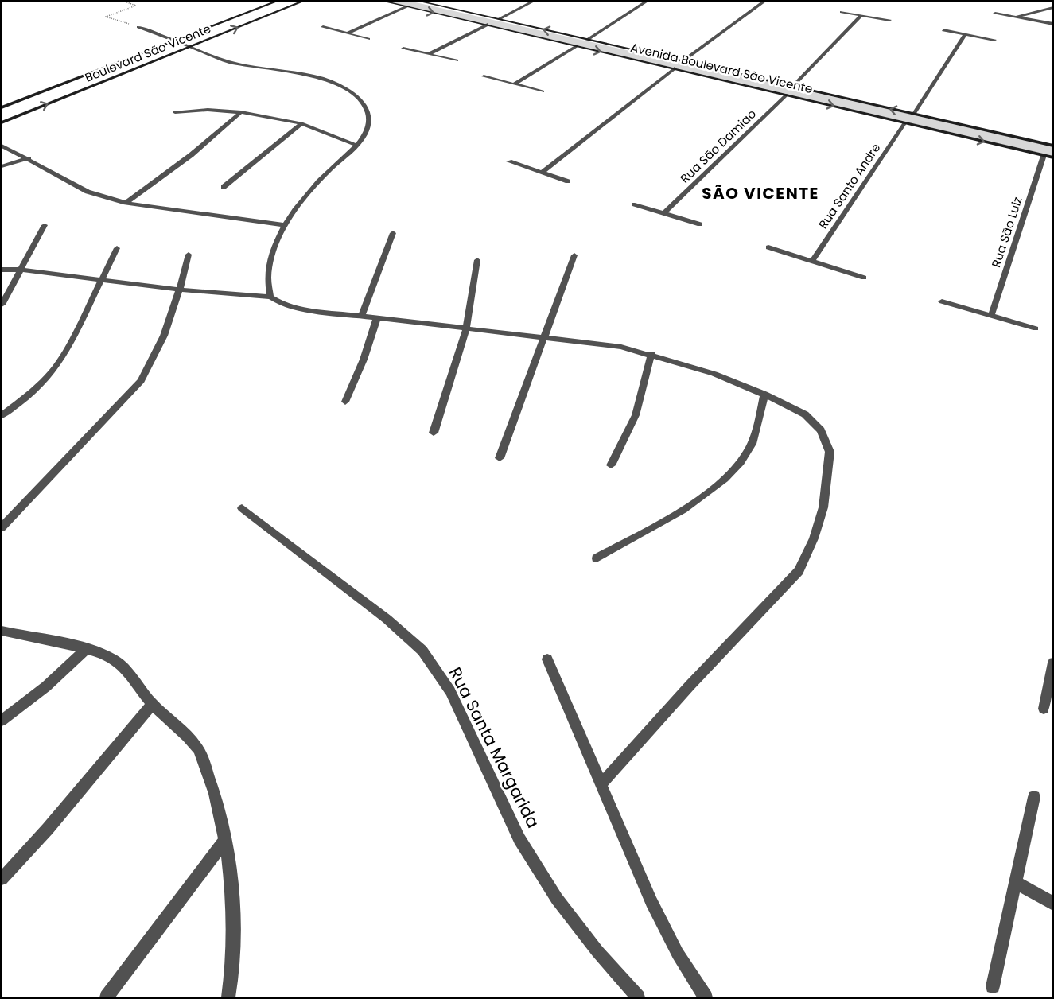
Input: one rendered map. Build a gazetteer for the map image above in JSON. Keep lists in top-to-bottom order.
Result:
{
  "streets": {
    "street": [
      "Boulevard São Vicente",
      "Avenida Boulevard São Vicente",
      "Rua Sāo Damiao",
      "Rua Santo Andre",
      "Rua Sāo Luiz",
      "Rua Santa Margarida"
    ]
  },
  "crossings": [
    ["Avenida Boulevard São Vicente", "Rua Sāo Damiao"],
    ["Avenida Boulevard São Vicente", "Rua Santo Andre"],
    ["Avenida Boulevard São Vicente", "Rua Sāo Luiz"]
  ],
  "districts": ["SÃO VICENTE"]
}
